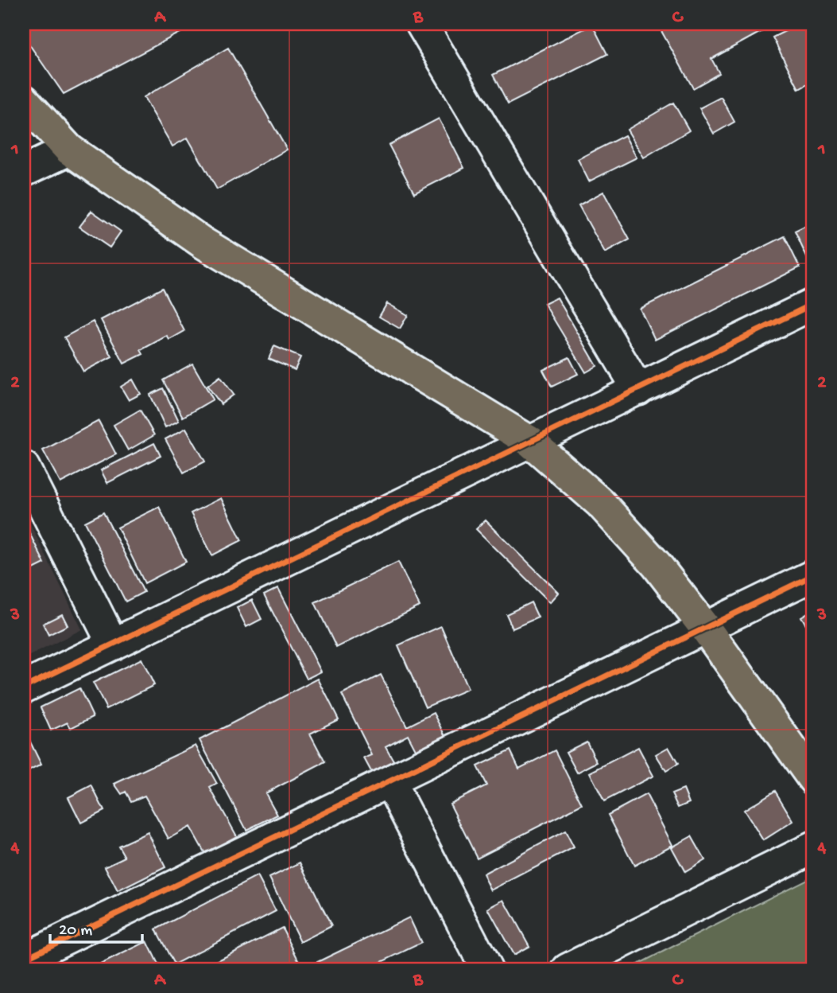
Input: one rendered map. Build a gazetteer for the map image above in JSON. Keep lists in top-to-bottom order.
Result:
{
  "scale_bar": "20 m",
  "grid": {
    "columns": ["A", "B", "C"],
    "rows": [
      "1",
      "2",
      "3",
      "4"
    ]
  }
}
